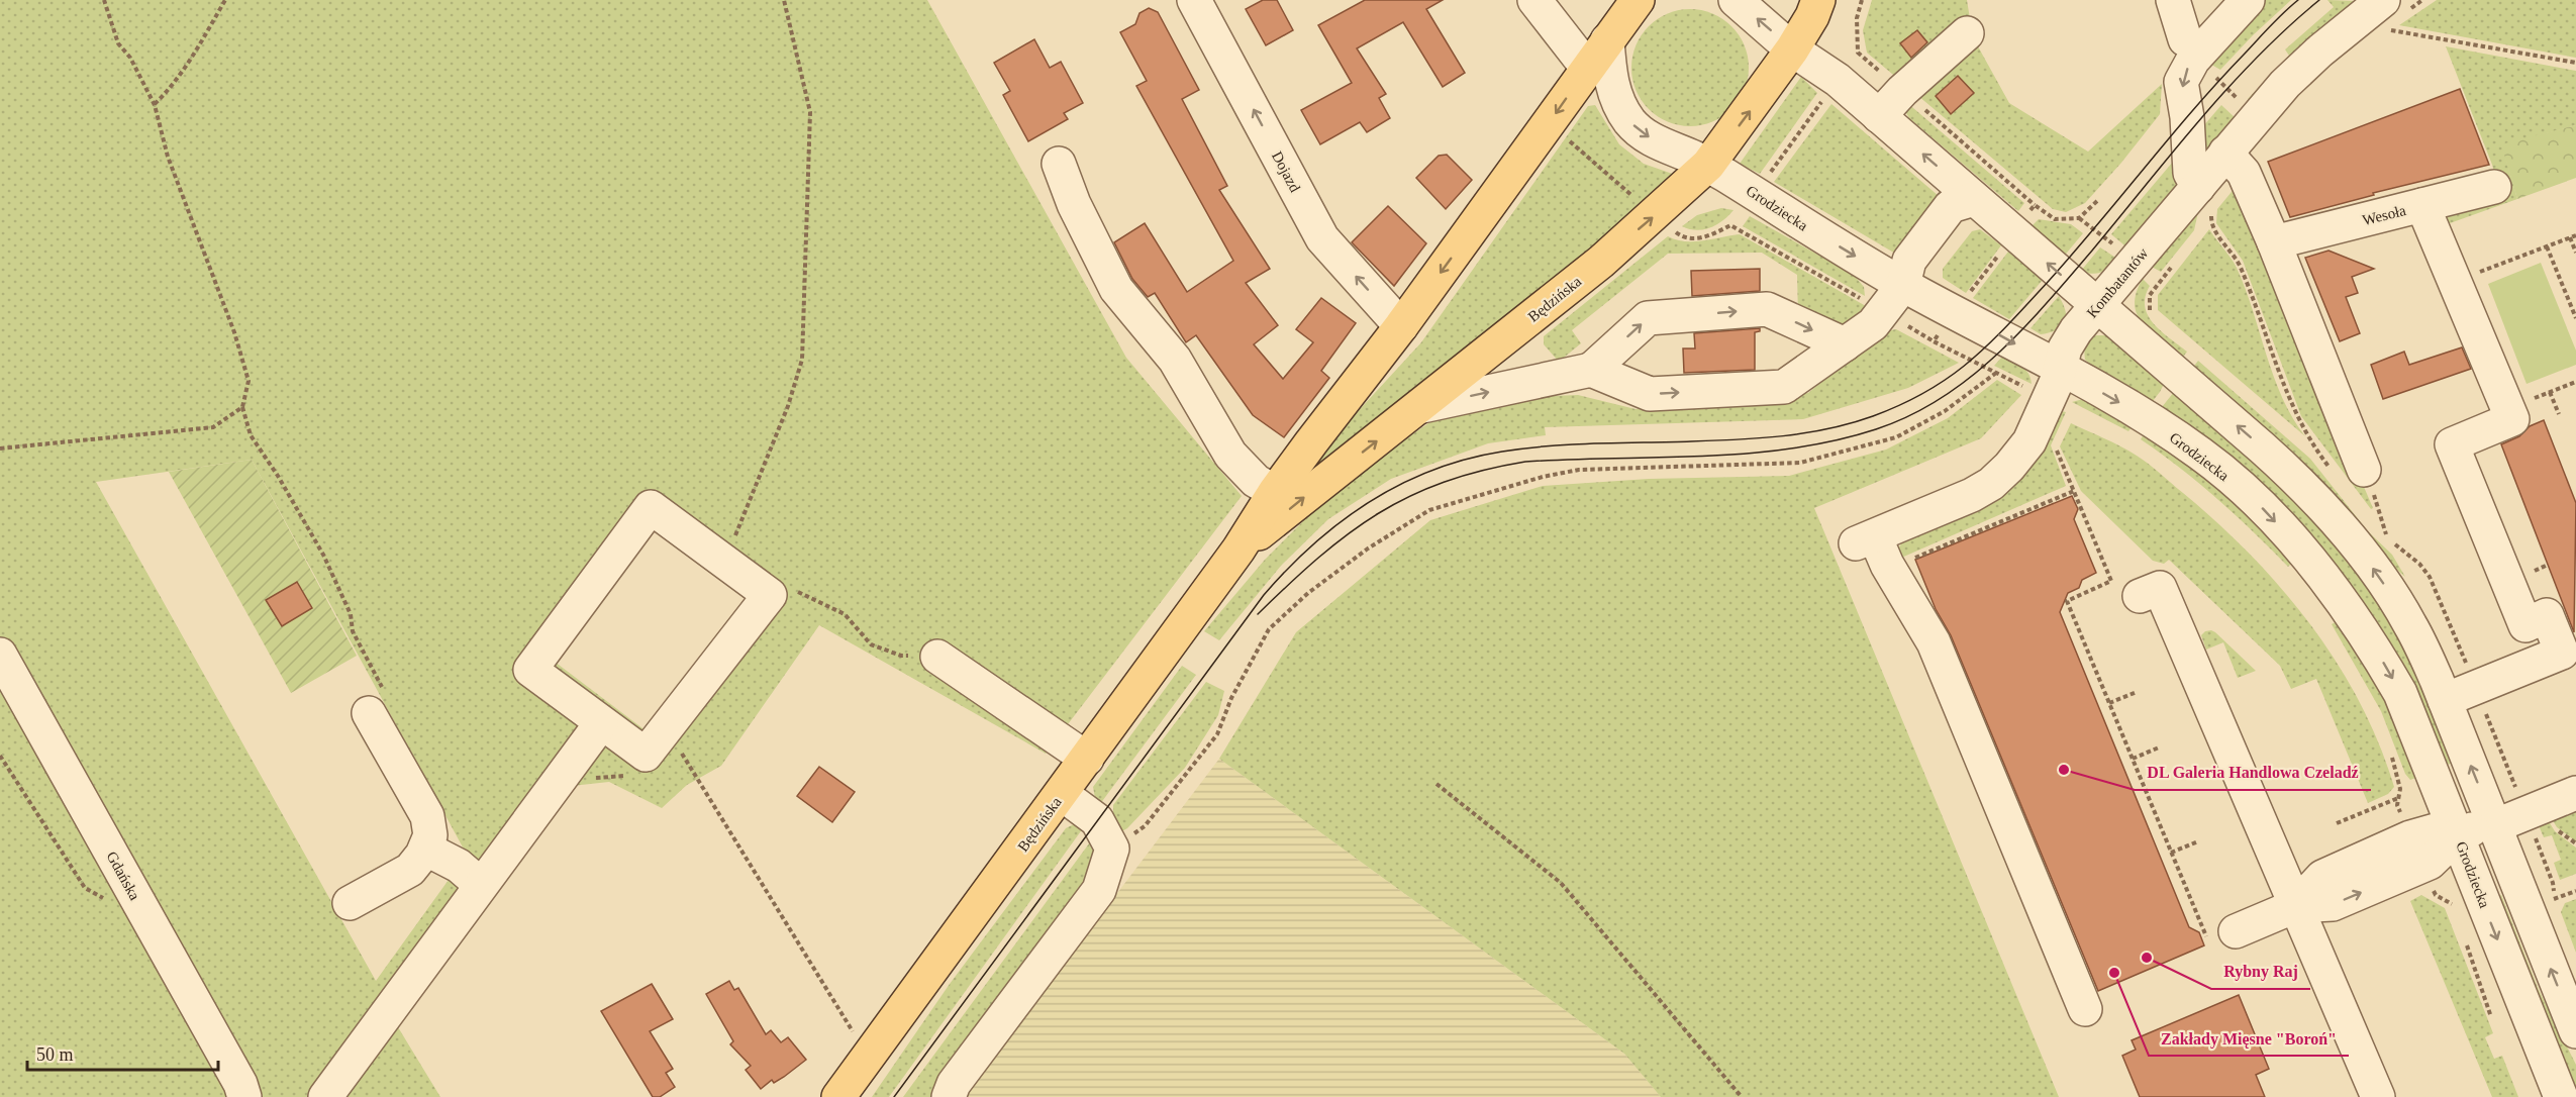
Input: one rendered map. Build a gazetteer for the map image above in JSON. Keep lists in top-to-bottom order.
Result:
{
  "streets": {
    "main road": ["Będzińska"],
    "street": [
      "Dojazd",
      "Grodziecka",
      "Wesoła",
      "Kombatantów",
      "Gdańska"
    ]
  },
  "crossings": [
    ["Dojazd", "Będzińska"],
    ["Grodziecka", "Kombatantów"],
    ["Grodziecka", "Będzińska"]
  ],
  "places": ["DL Galeria Handlowa Czeladź", "Rybny Raj", "Zakłady Mięsne \"Boroń\""],
  "scale_bar": "50 m"
}
